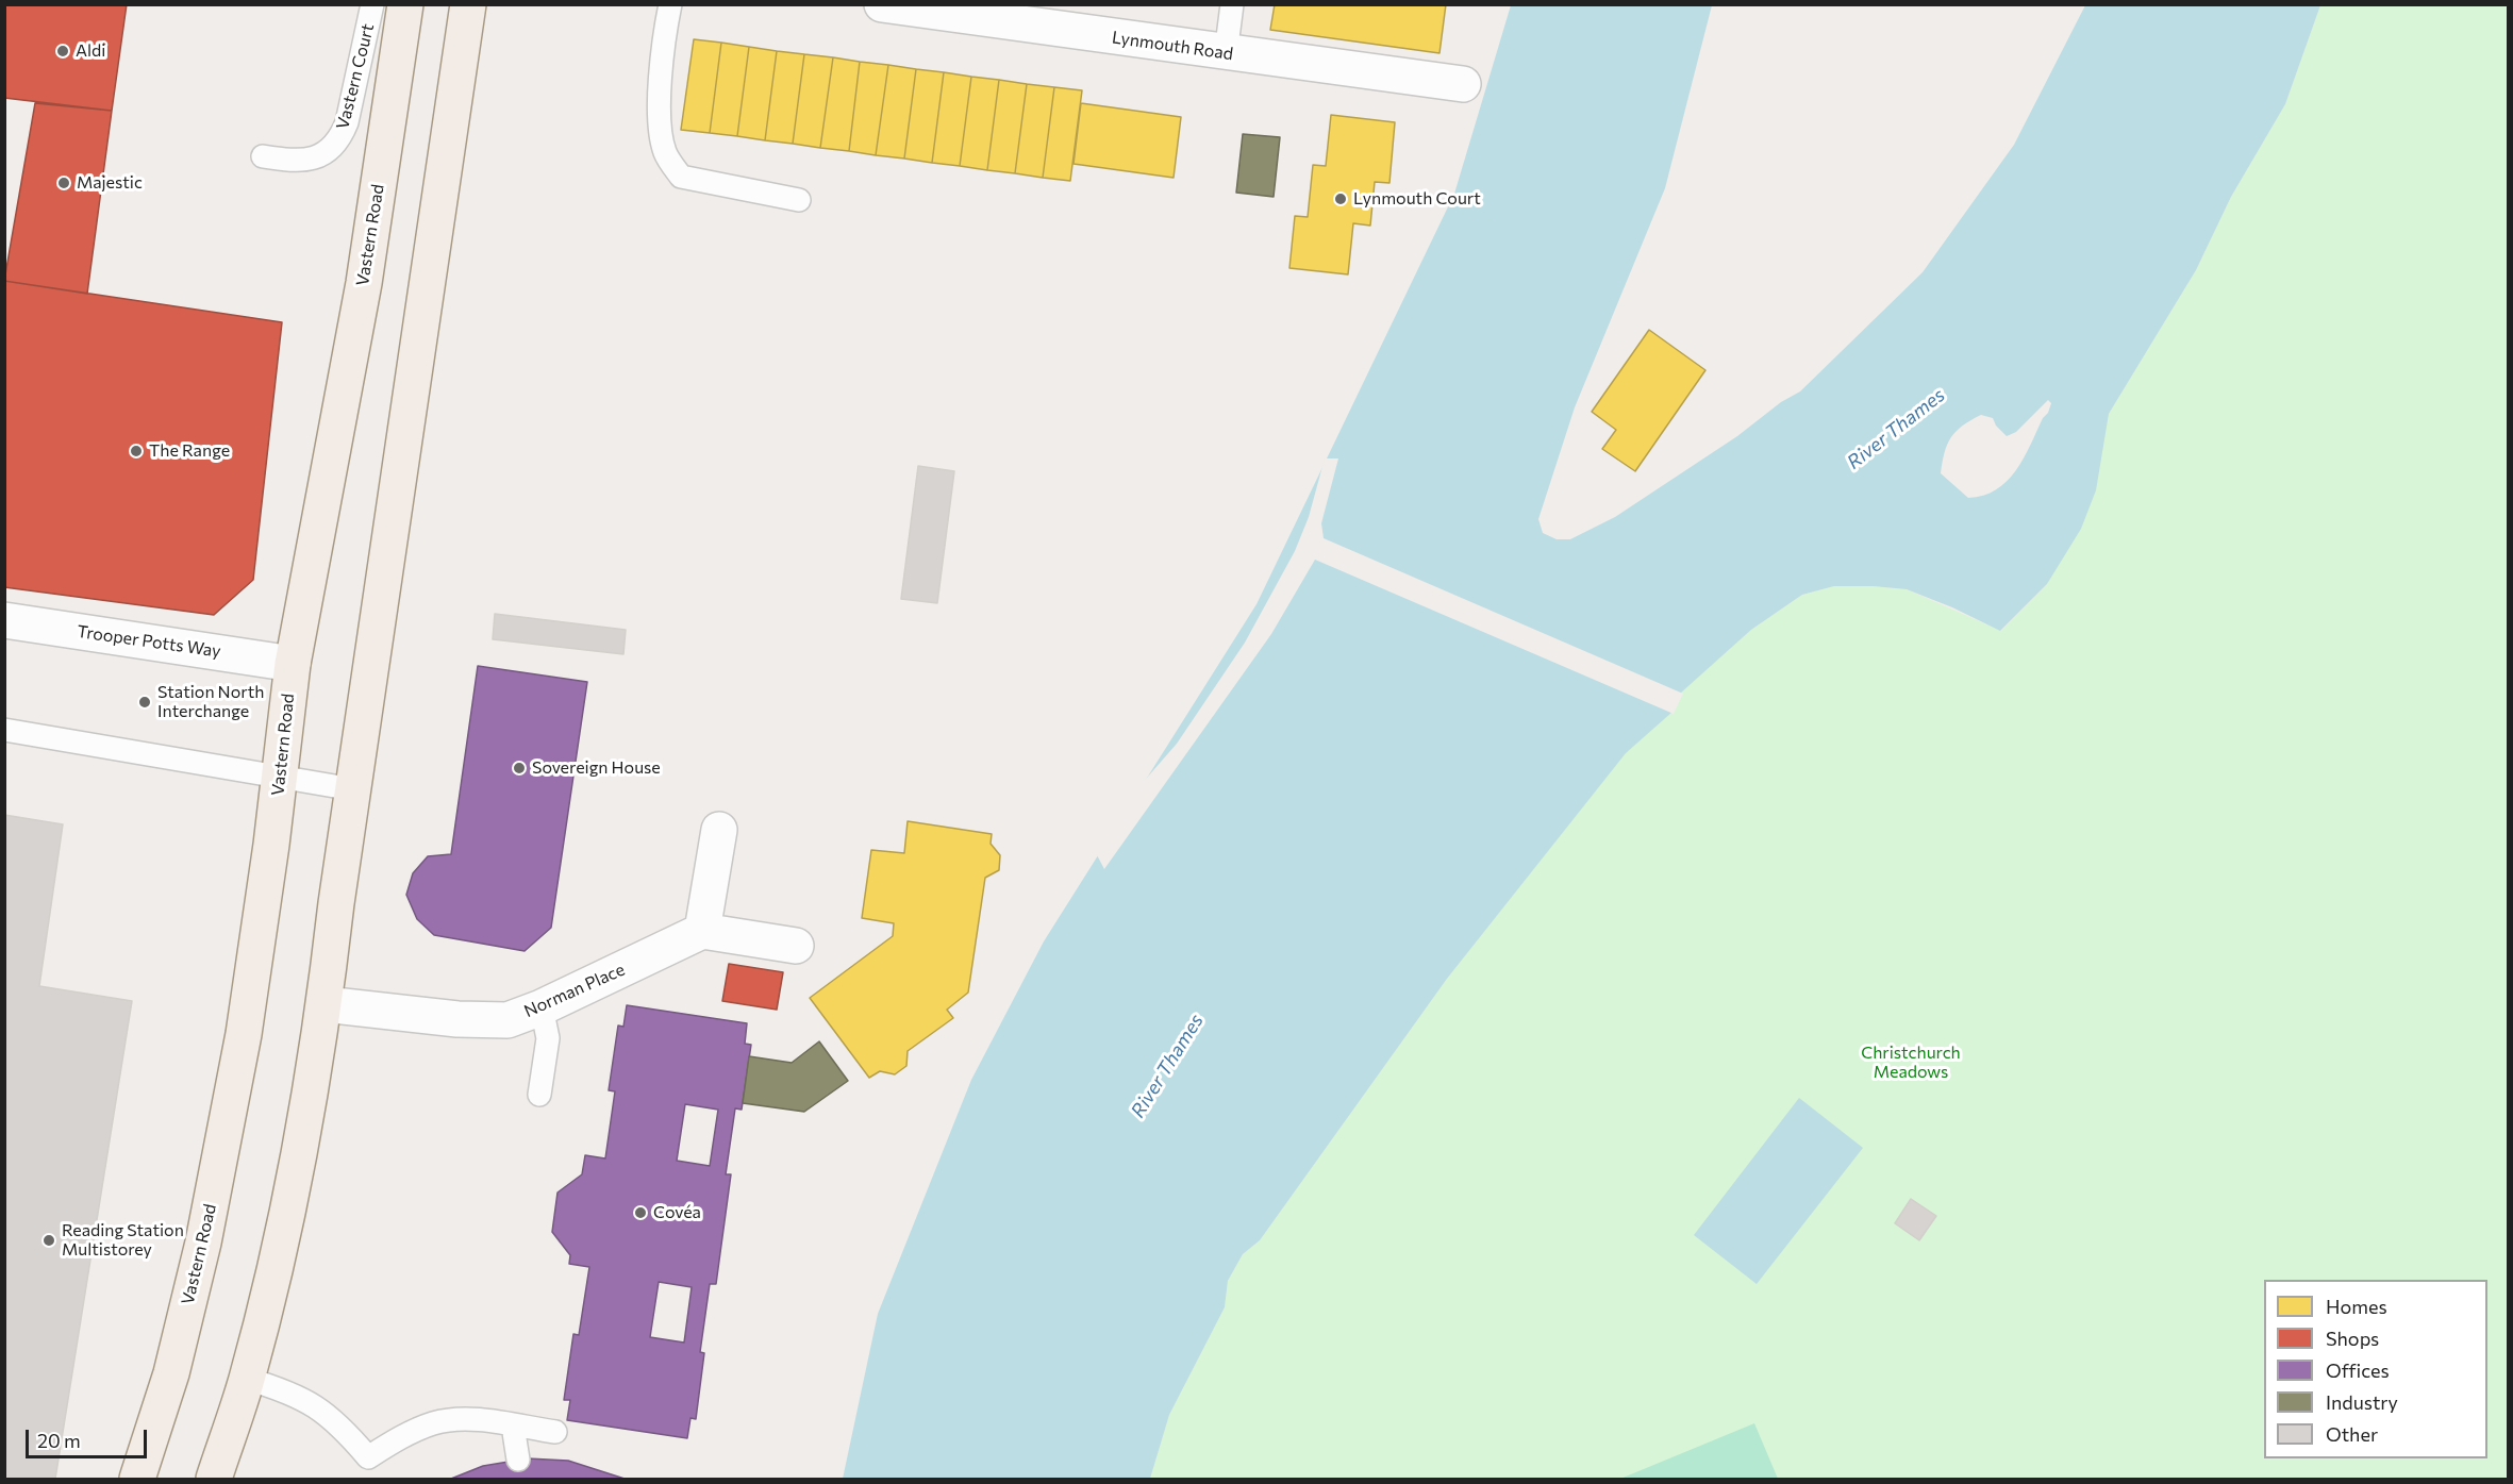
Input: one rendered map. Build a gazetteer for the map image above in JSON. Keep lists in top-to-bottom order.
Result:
{
  "streets": {
    "main road": ["Vastern Road"],
    "street": ["Lynmouth Road", "Trooper Potts Way", "Norman Place"],
    "lane": ["Vastern Court"]
  },
  "crossings": [
    ["Vastern Road", "Trooper Potts Way"]
  ],
  "water": ["River Thames"],
  "parks": ["Christchurch Meadows"],
  "places": [
    "Aldi",
    "Majestic",
    "Lynmouth Court",
    "The Range",
    "Station North Interchange",
    "Sovereign House",
    "Covéa",
    "Reading Station Multistorey"
  ],
  "legend": [
    "Homes",
    "Shops",
    "Offices",
    "Industry",
    "Other"
  ],
  "scale_bar": "20 m"
}
